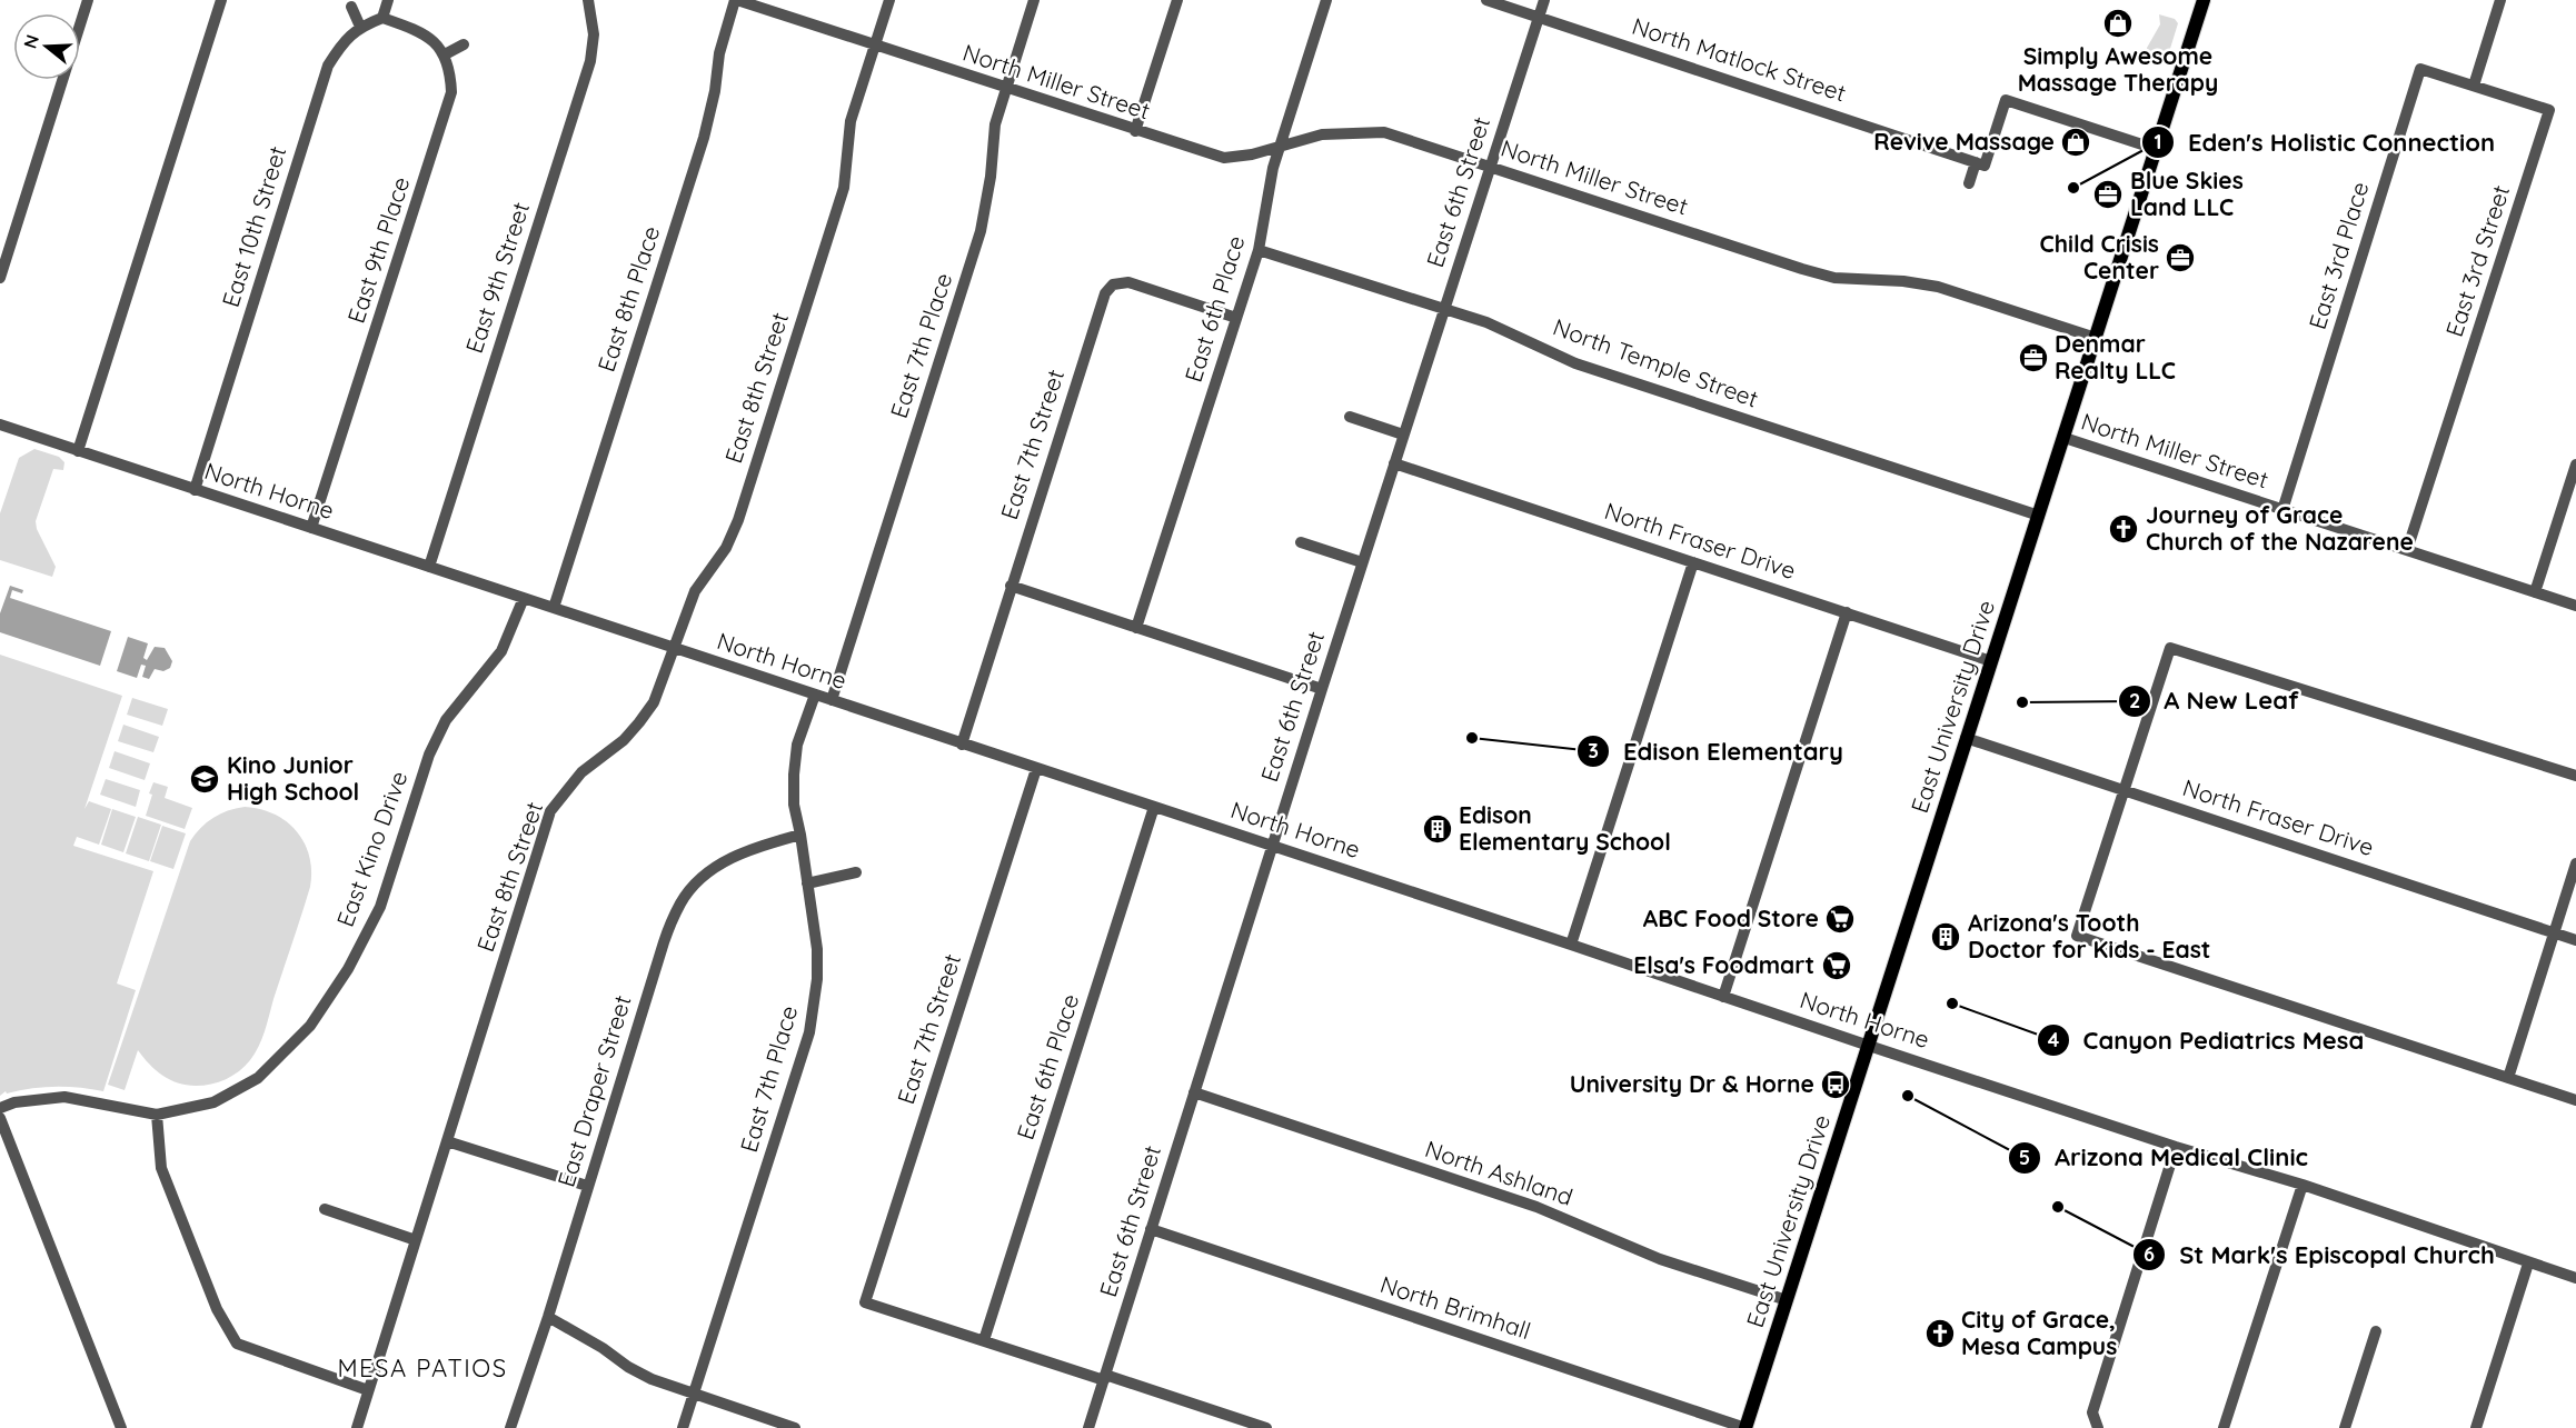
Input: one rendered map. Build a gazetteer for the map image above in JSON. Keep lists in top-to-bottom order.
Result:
{
  "streets": {
    "main road": ["East University Drive"],
    "street": [
      "North Matlock Street",
      "North Miller Street",
      "East 6th Street",
      "East 10th Street",
      "East 9th Place",
      "East 3rd Place",
      "East 3rd Street",
      "East 9th Street",
      "East 8th Place",
      "East 6th Place",
      "East 7th Place",
      "North Temple Street",
      "East 8th Street",
      "East 7th Street",
      "North Horne",
      "North Fraser Drive",
      "East Kino Drive",
      "East Draper Street",
      "North Ashland",
      "North Brimhall"
    ]
  },
  "crossings": [
    ["North Matlock Street", "East 6th Street"],
    ["North Miller Street", "East 6th Street"],
    ["North Miller Street", "East 3rd Place"],
    ["North Miller Street", "East 3rd Street"],
    ["North Miller Street", "East 8th Place"],
    ["North Miller Street", "East 6th Place"],
    ["North Miller Street", "East 7th Place"],
    ["North Miller Street", "East 8th Street"],
    ["North Miller Street", "East University Drive"],
    ["East 6th Street", "North Temple Street"],
    ["East 6th Street", "North Horne"],
    ["East 6th Street", "North Fraser Drive"],
    ["East 6th Street", "North Ashland"],
    ["East 6th Street", "North Brimhall"],
    ["East 10th Street", "North Horne"],
    ["East 9th Place", "North Horne"],
    ["East 3rd Place", "East 3rd Street"],
    ["East 9th Street", "North Horne"],
    ["East 8th Place", "North Horne"],
    ["East 6th Place", "North Temple Street"],
    ["East 6th Place", "East 7th Street"],
    ["East 6th Place", "North Horne"],
    ["East 7th Place", "North Horne"],
    ["East 7th Place", "East Draper Street"],
    ["North Temple Street", "East University Drive"],
    ["East 8th Street", "North Horne"],
    ["East 7th Street", "North Horne"],
    ["North Horne", "East University Drive"],
    ["North Horne", "East Kino Drive"],
    ["North Fraser Drive", "East University Drive"],
    ["East University Drive", "North Ashland"],
    ["East University Drive", "North Brimhall"]
  ],
  "districts": ["MESA PATIOS"],
  "places": {
    "shop": ["Simply Awesome Massage Therapy", "Revive Massage"],
    "other": [
      "Eden's Holistic Connection",
      "A New Leaf",
      "Edison Elementary",
      "Canyon Pediatrics Mesa",
      "Arizona Medical Clinic",
      "St Mark's Episcopal Church"
    ],
    "office": ["Blue Skies Land LLC", "Child Crisis Center", "Denmar Realty LLC"],
    "church": ["Journey of Grace Church of the Nazarene", "City of Grace, Mesa Campus"],
    "school or university": ["Kino Junior High School"],
    "building": ["Edison Elementary School", "Arizona's Tooth Doctor for Kids - East"],
    "supermarket": ["ABC Food Store", "Elsa's Foodmart"],
    "bus stop": ["University Dr & Horne"]
  },
  "north": "left"
}
